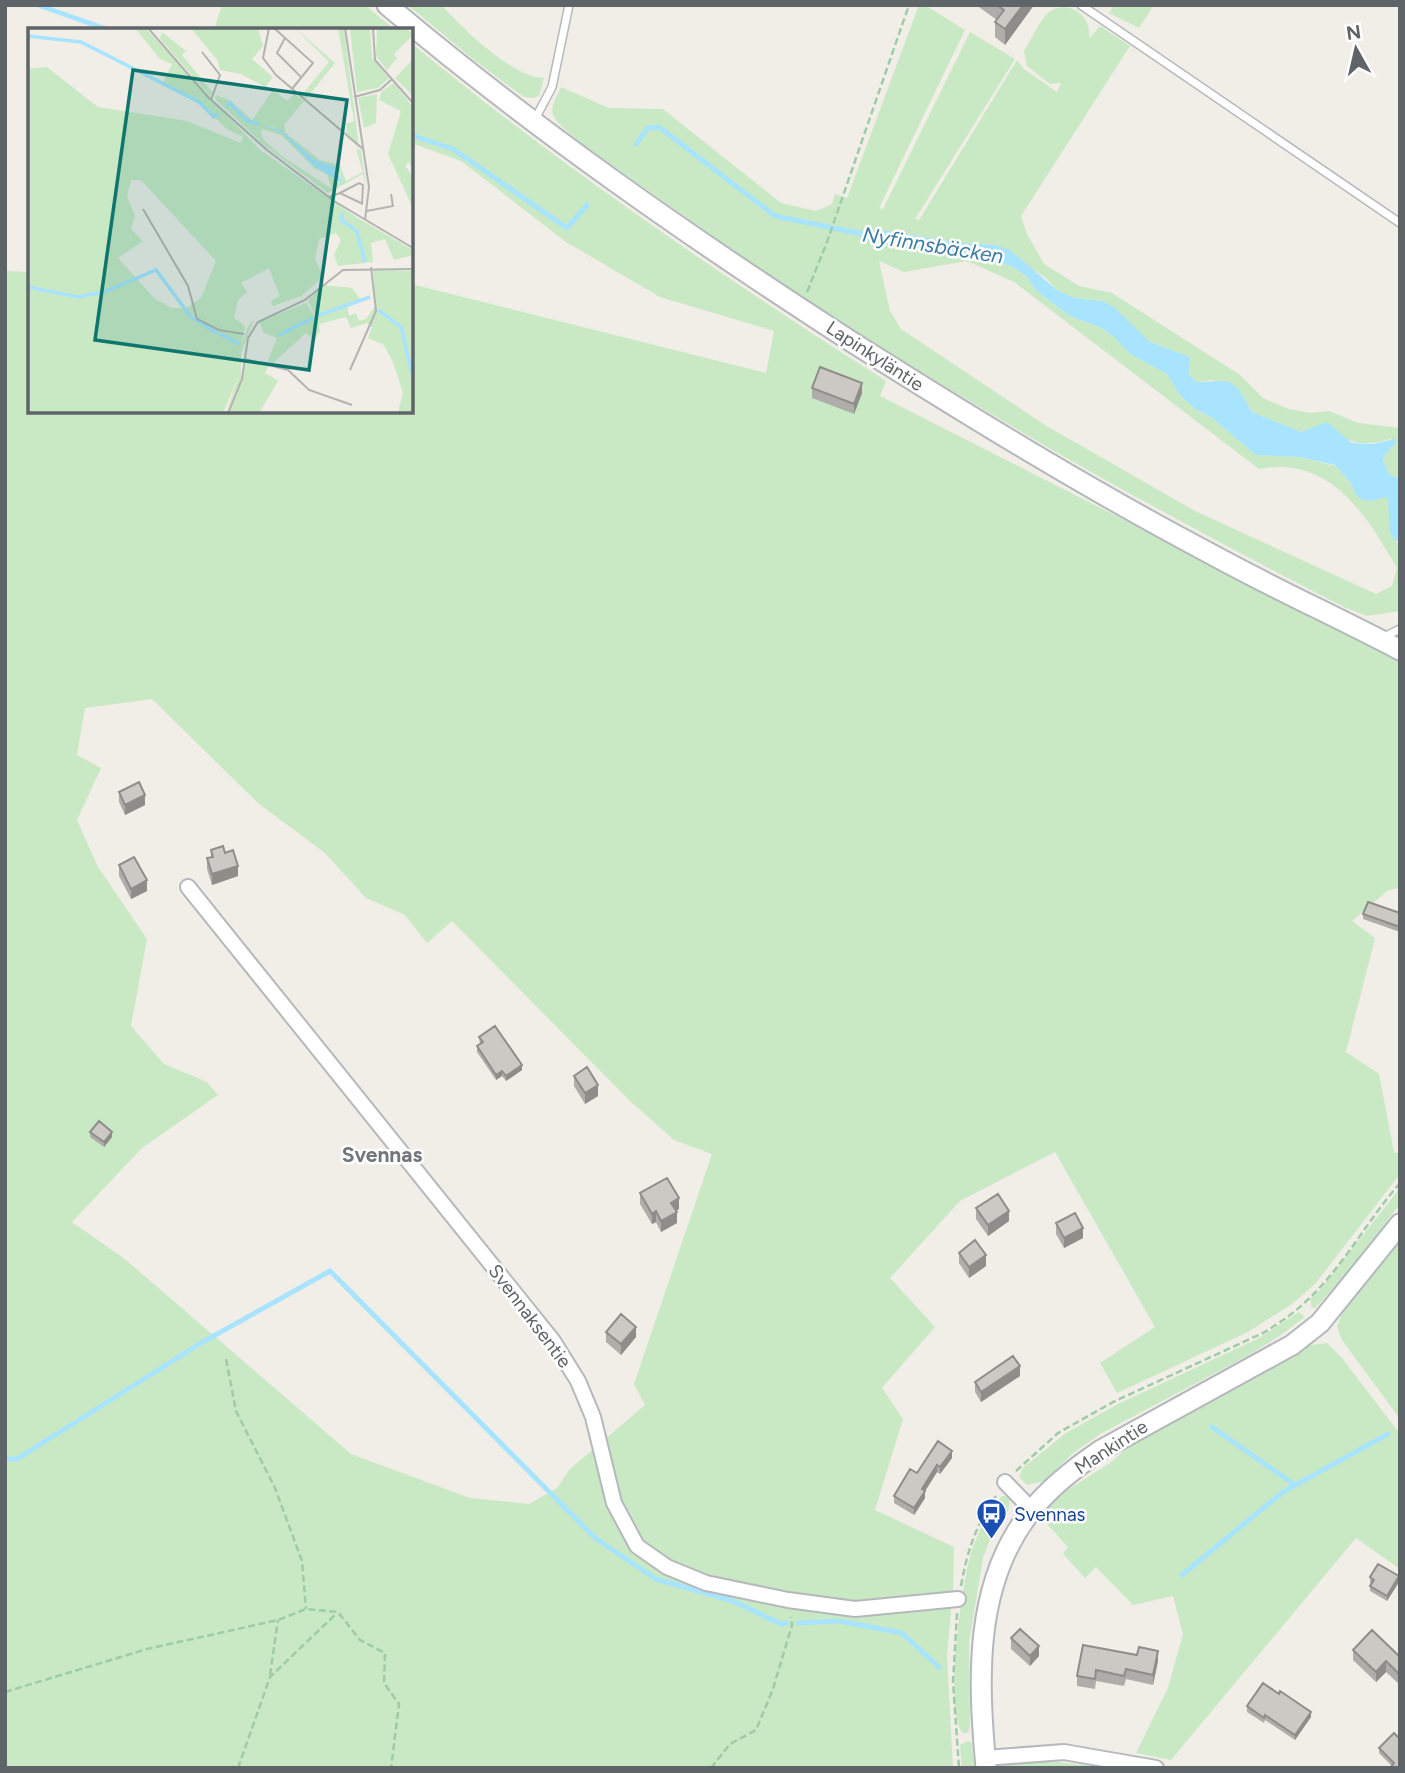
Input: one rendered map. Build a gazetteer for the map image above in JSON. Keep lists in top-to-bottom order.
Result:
{
  "streets": {
    "main road": ["Lapinkyläntie", "Mankintie"],
    "street": ["Svennaksentie"]
  },
  "districts": ["Svennas"],
  "water": ["Nyfinnsbäcken"],
  "places": {
    "bus stop": ["Svennas"]
  },
  "north": "top"
}
